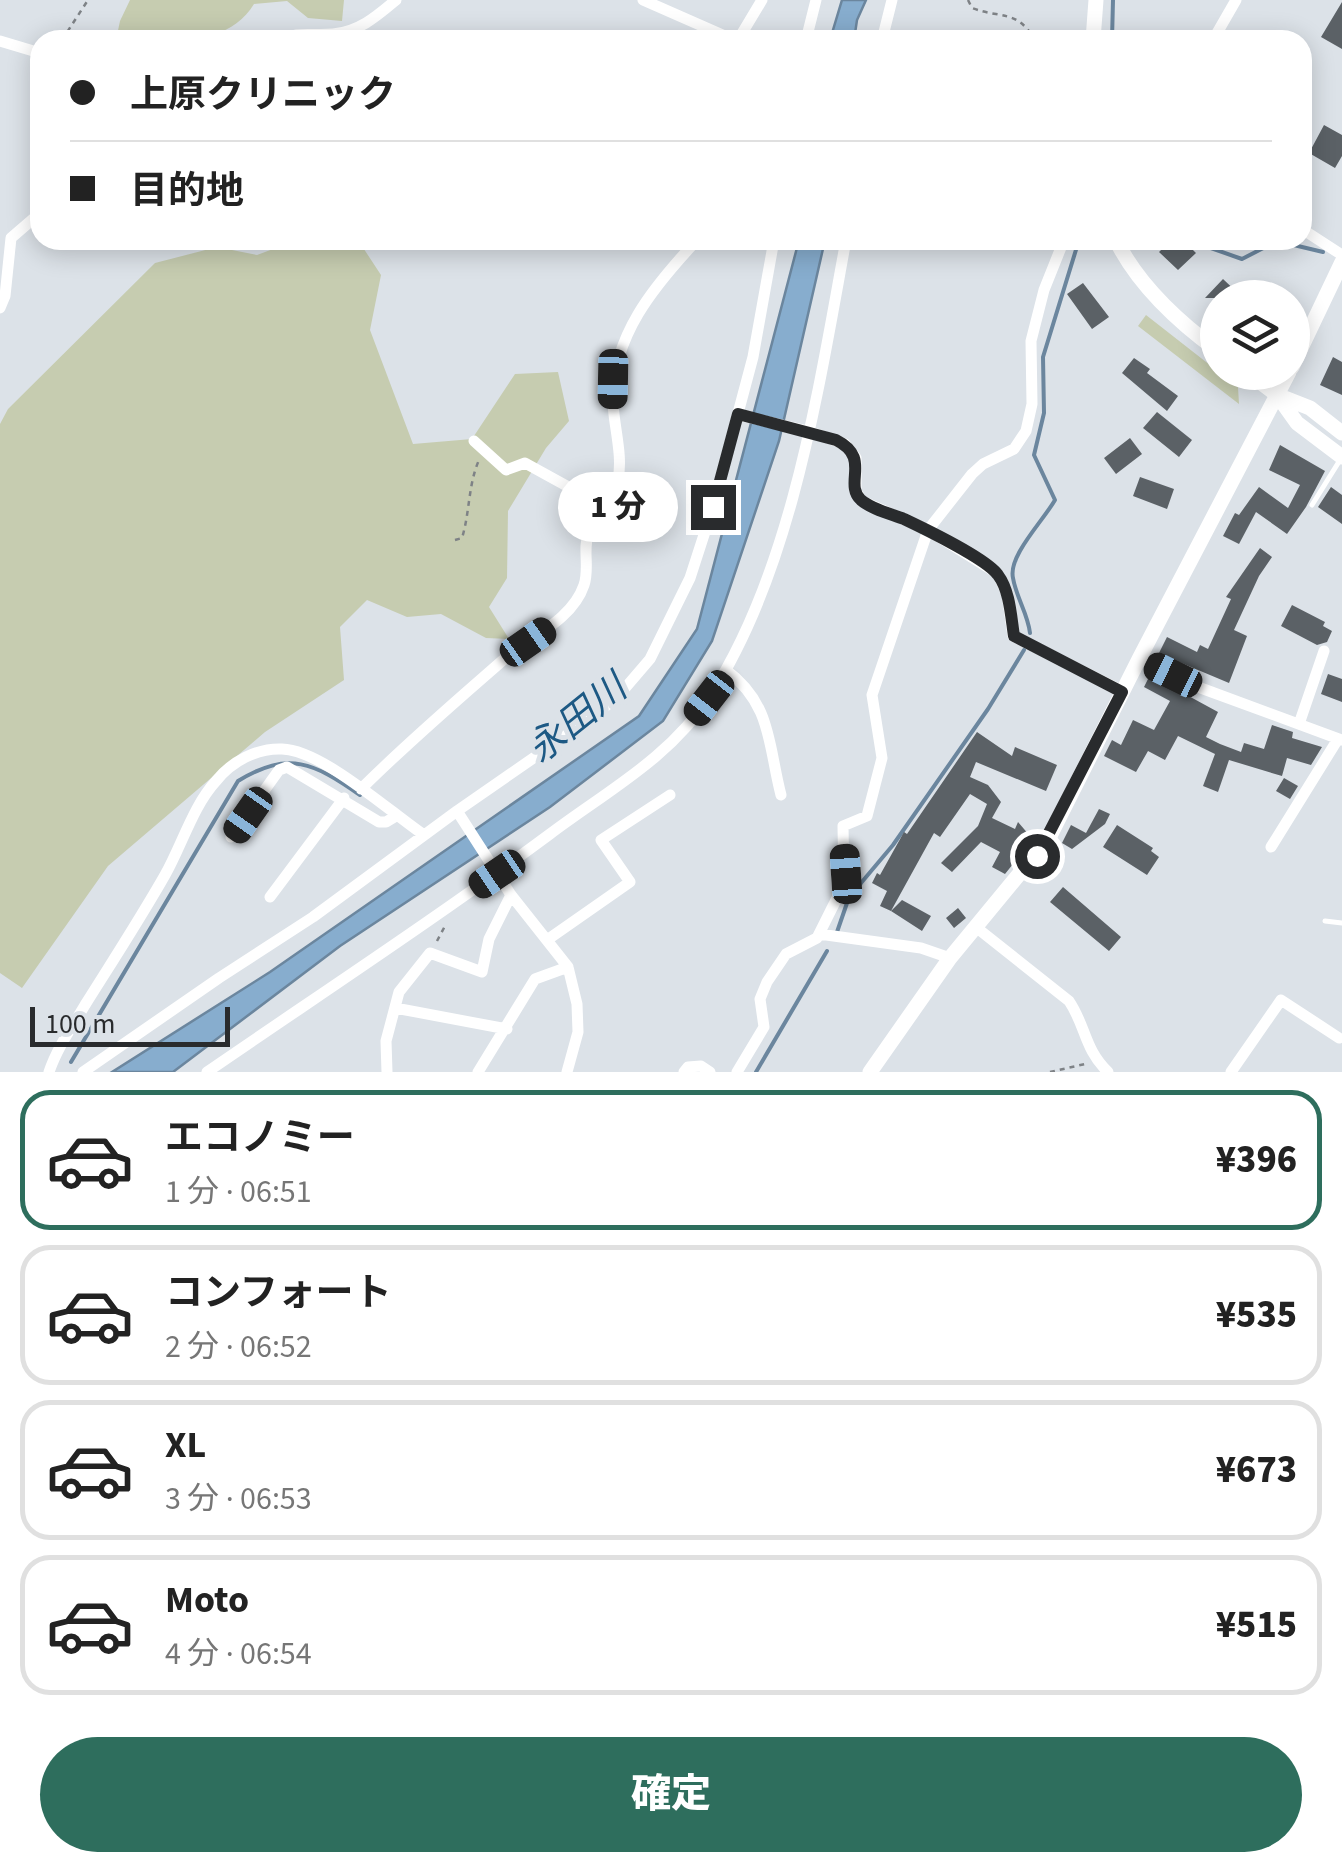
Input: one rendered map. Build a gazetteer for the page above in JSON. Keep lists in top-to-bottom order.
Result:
{
  "water": ["永田川"],
  "scale_bar": "100 m",
  "page": {
    "banner": ["上原クリニック", "目的地"],
    "bubble": "1 分",
    "scale": "100 m",
    "list": [
      {
        "name": "エコノミー",
        "note": "1 分 · 06:51",
        "value": "¥396"
      },
      {
        "name": "コンフォート",
        "note": "2 分 · 06:52",
        "value": "¥535"
      },
      {
        "name": "XL",
        "note": "3 分 · 06:53",
        "value": "¥673"
      },
      {
        "name": "Moto",
        "note": "4 分 · 06:54",
        "value": "¥515"
      }
    ],
    "buttons": "確定"
  }
}
